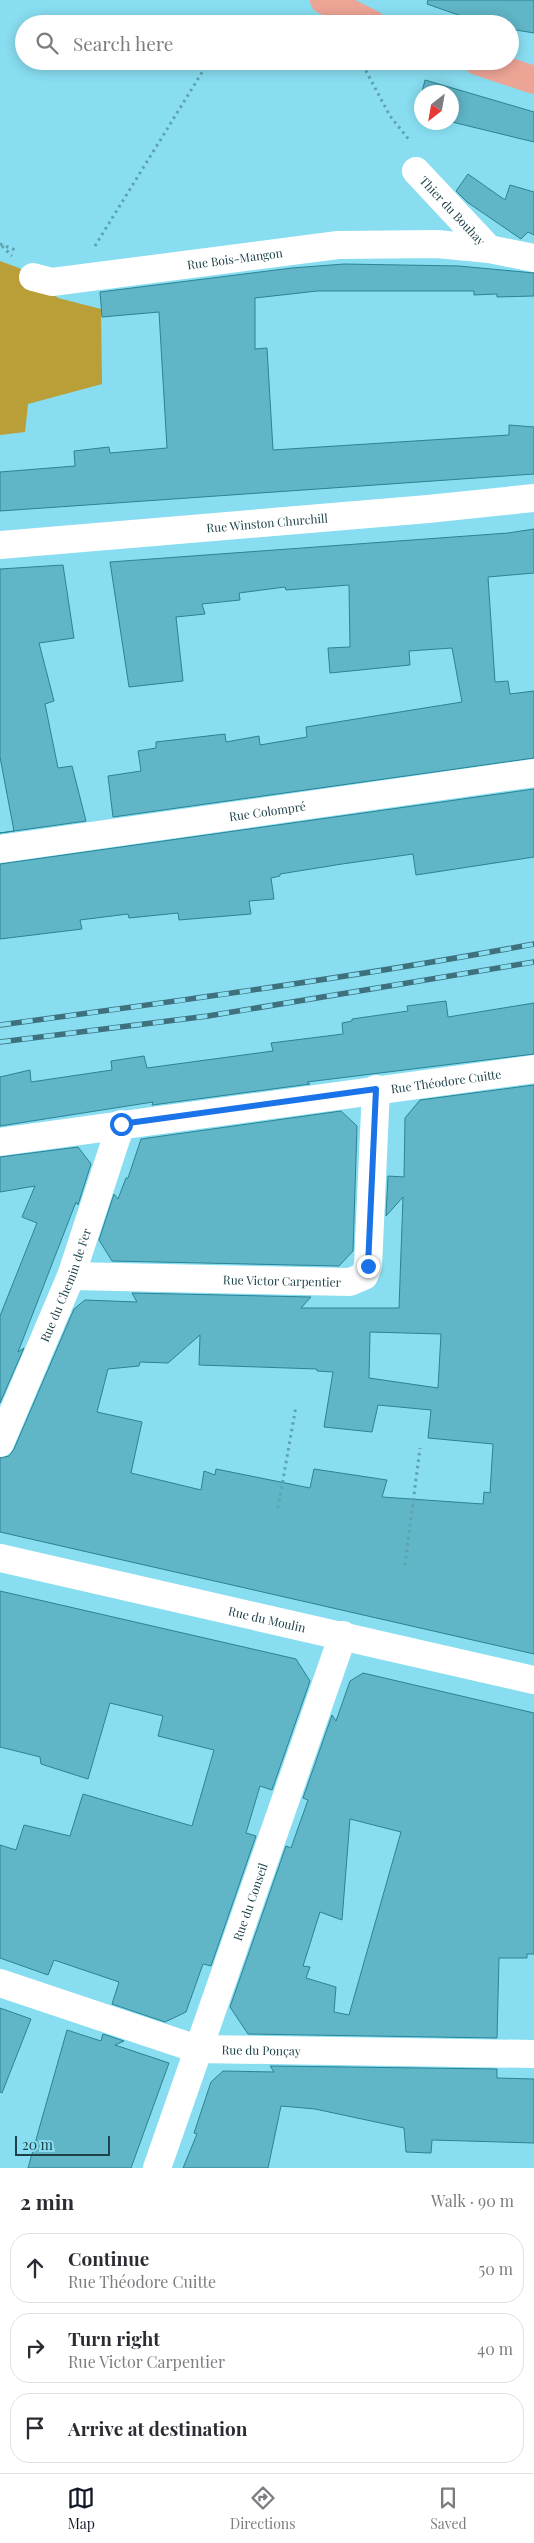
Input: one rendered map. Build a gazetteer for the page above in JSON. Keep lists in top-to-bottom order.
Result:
{
  "streets": {
    "street": [
      "Thier du Bouhay",
      "Rue Bois-Mangon",
      "Rue Winston Churchill",
      "Rue Colompré",
      "Rue Théodore Cuitte",
      "Rue Victor Carpentier",
      "Rue du Chemin de Fer",
      "Rue du Moulin",
      "Rue du Conseil",
      "Rue du Ponçay"
    ]
  },
  "crossings": [
    ["Thier du Bouhay", "Rue Bois-Mangon"],
    ["Rue Théodore Cuitte", "Rue Victor Carpentier"],
    ["Rue Théodore Cuitte", "Rue du Chemin de Fer"],
    ["Rue Victor Carpentier", "Rue du Chemin de Fer"],
    ["Rue du Moulin", "Rue du Conseil"],
    ["Rue du Conseil", "Rue du Ponçay"]
  ],
  "scale_bar": "20 m",
  "north": "bottom left",
  "page": {
    "search": "Search here",
    "scale": "20 m",
    "heading": ["2 min", "Walk · 90 m"],
    "list": [
      ["Continue", "Rue Théodore Cuitte", "50 m"],
      ["Turn right", "Rue Victor Carpentier", "40 m"],
      "Arrive at destination"
    ],
    "nav": ["Map", "Directions", "Saved"]
  }
}
